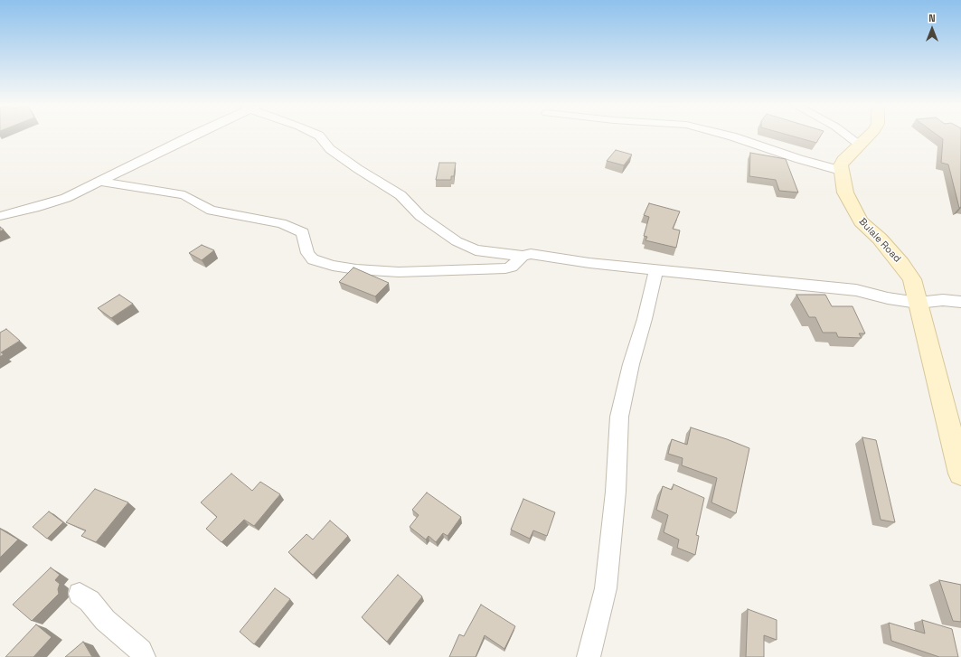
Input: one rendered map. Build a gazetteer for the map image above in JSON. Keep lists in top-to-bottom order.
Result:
{
  "streets": {
    "street": ["Bulale Road"]
  },
  "north": "top"
}
